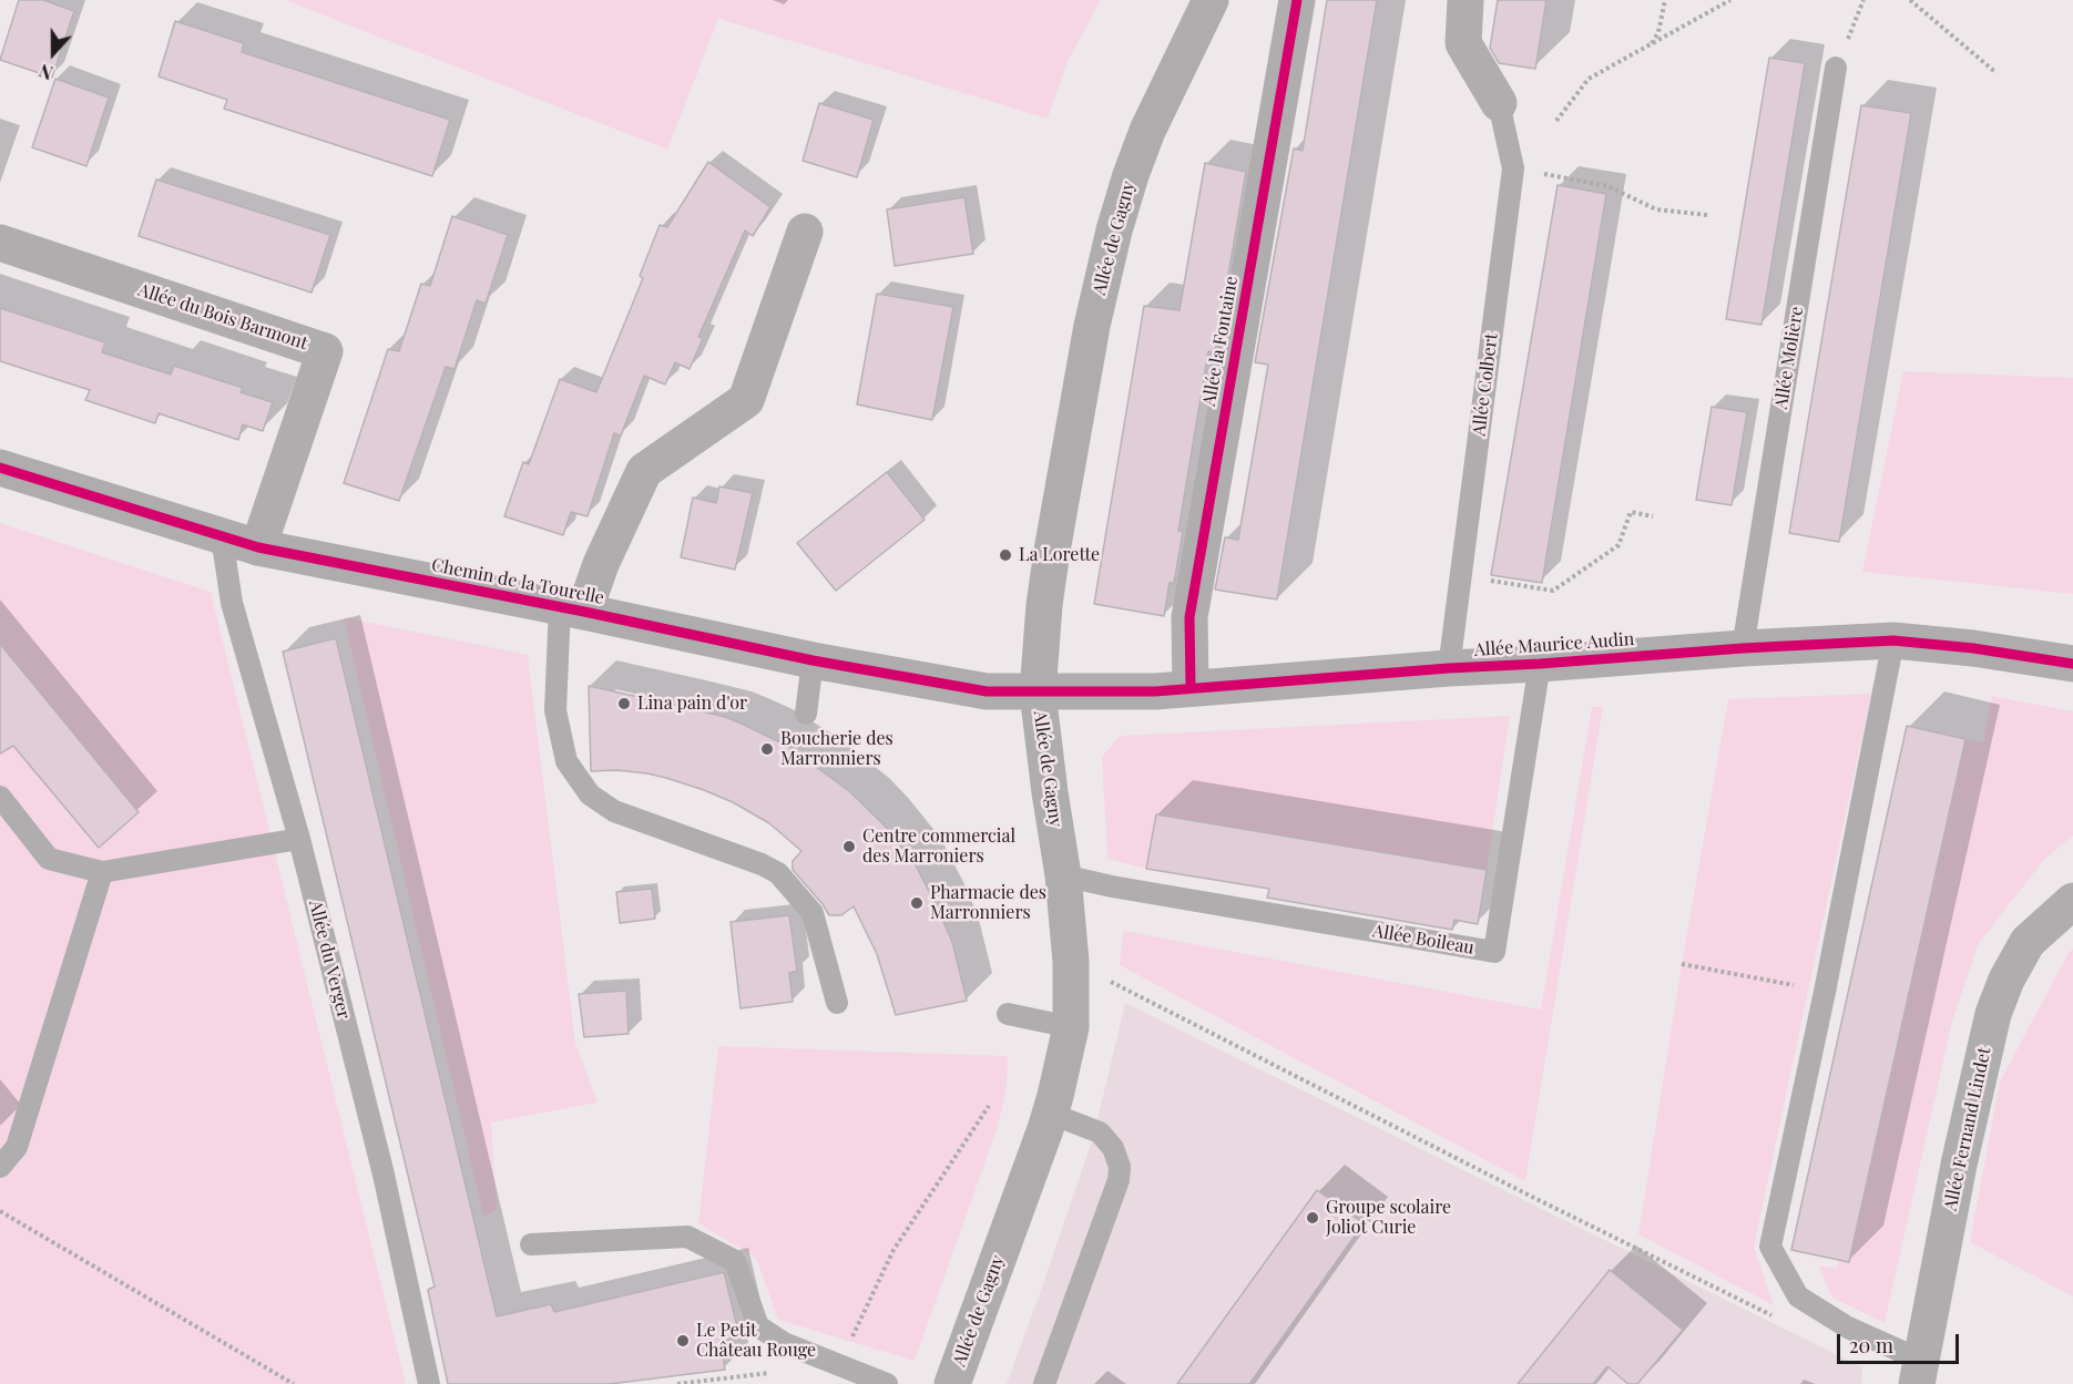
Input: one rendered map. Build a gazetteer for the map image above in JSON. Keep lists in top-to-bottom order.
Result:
{
  "streets": {
    "street": [
      "Allée de Gagny",
      "Allée du Bois Barmont",
      "Allée la Fontaine",
      "Chemin de la Tourelle",
      "Allée Maurice Audin",
      "Allée Fernand Lindet"
    ],
    "lane": [
      "Allée Molière",
      "Allée Colbert",
      "Allée Boileau",
      "Allée du Verger"
    ]
  },
  "crossings": [
    ["Allée de Gagny", "Chemin de la Tourelle"],
    ["Allée de Gagny", "Allée Maurice Audin"],
    ["Allée de Gagny", "Allée Boileau"],
    ["Allée du Bois Barmont", "Chemin de la Tourelle"],
    ["Allée la Fontaine", "Allée Maurice Audin"],
    ["Allée Molière", "Allée Maurice Audin"],
    ["Allée Colbert", "Allée Maurice Audin"],
    ["Chemin de la Tourelle", "Allée Maurice Audin"],
    ["Chemin de la Tourelle", "Allée du Verger"],
    ["Allée Maurice Audin", "Allée Boileau"]
  ],
  "places": [
    "La Lorette",
    "Lina pain d'or",
    "Boucherie des Marronniers",
    "Centre commercial des Marroniers",
    "Pharmacie des Marronniers",
    "Groupe scolaire Joliot Curie",
    "Le Petit Château Rouge"
  ],
  "scale_bar": "20 m",
  "north": "bottom"
}
